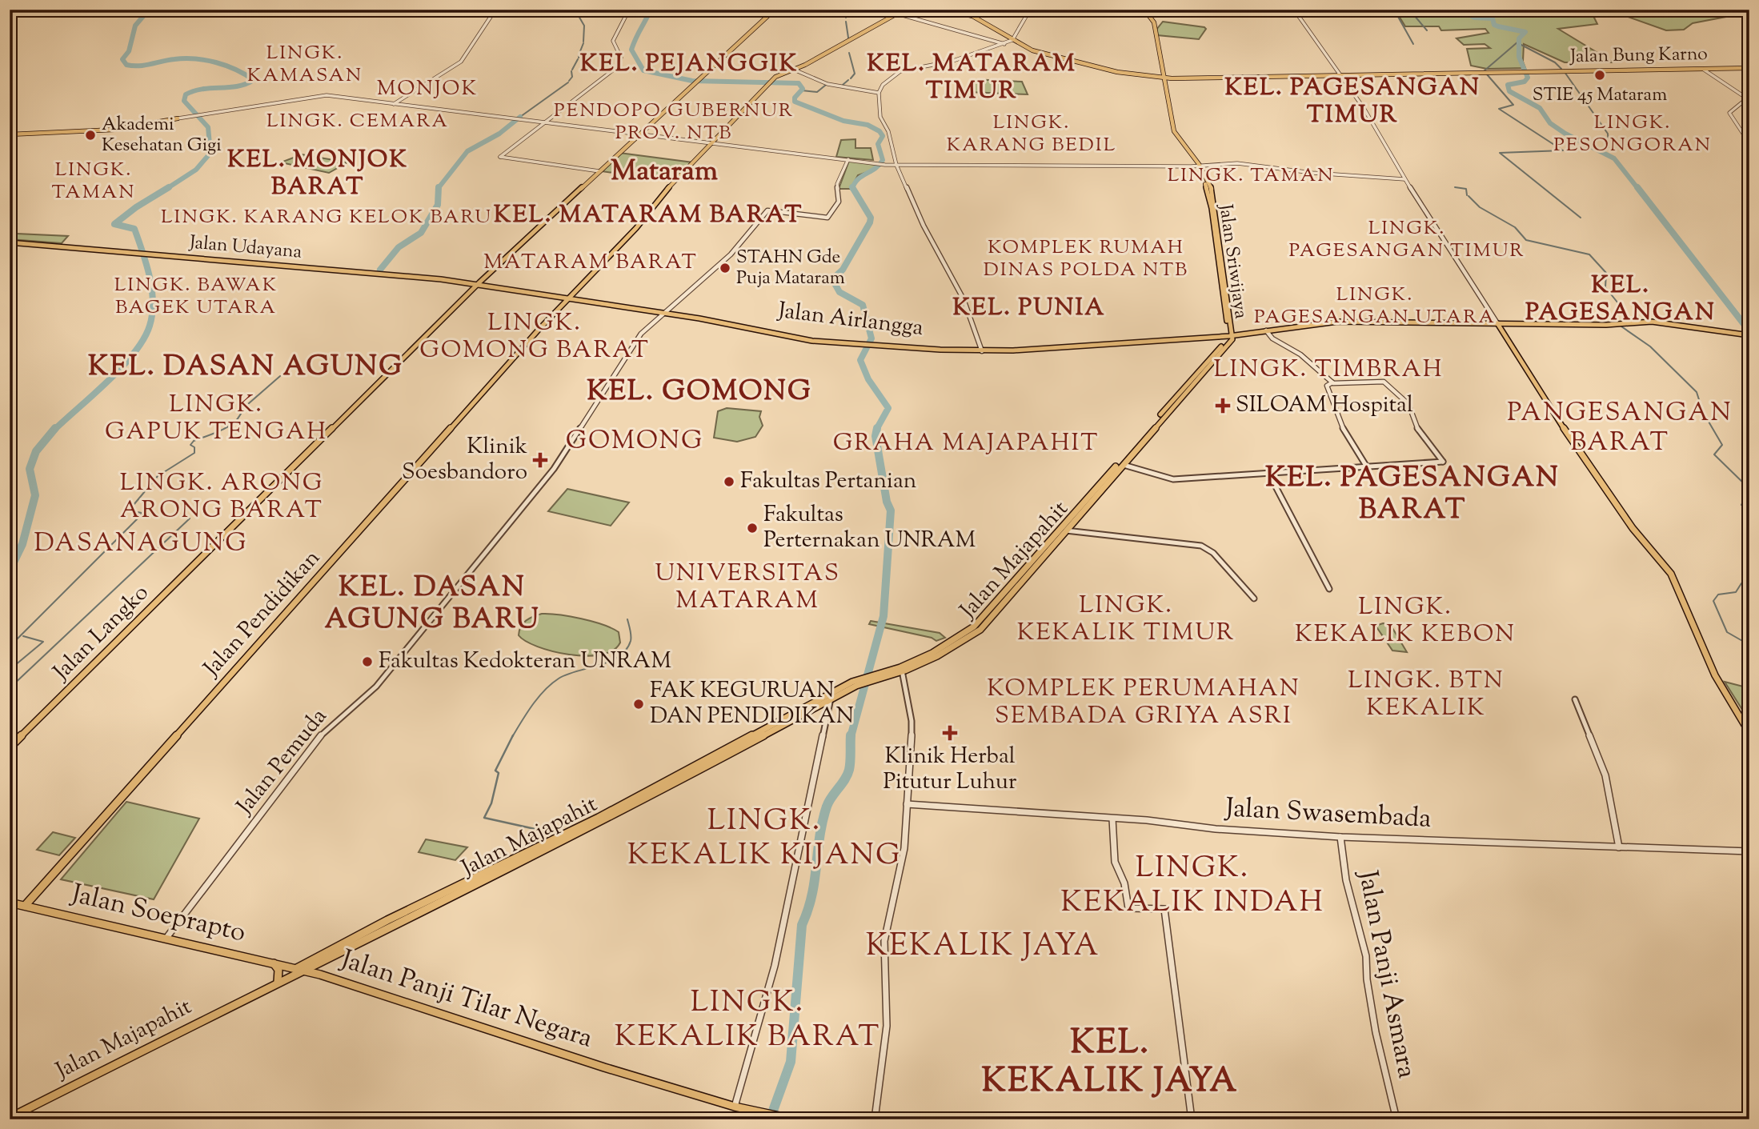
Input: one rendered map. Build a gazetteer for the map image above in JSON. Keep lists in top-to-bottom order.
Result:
{
  "streets": {
    "main road": [
      "Jalan Bung Karno",
      "Jalan Udayana",
      "Jalan Airlangga",
      "Jalan Majapahit",
      "Jalan Pendidikan",
      "Jalan Langko",
      "Jalan Soeprapto",
      "Jalan Panji Tilar Negara"
    ],
    "street": ["Jalan Pemuda", "Jalan Swasembada", "Jalan Panji Asmara"]
  },
  "crossings": [
    ["Jalan Udayana", "Jalan Airlangga"],
    ["Jalan Udayana", "Jalan Langko"],
    ["Jalan Airlangga", "Jalan Majapahit"],
    ["Jalan Airlangga", "Jalan Pendidikan"],
    ["Jalan Airlangga", "Jalan Langko"],
    ["Jalan Airlangga", "Jalan Pemuda"],
    ["Jalan Majapahit", "Jalan Soeprapto"],
    ["Jalan Majapahit", "Jalan Panji Tilar Negara"],
    ["Jalan Pendidikan", "Jalan Soeprapto"],
    ["Jalan Pemuda", "Jalan Soeprapto"],
    ["Jalan Swasembada", "Jalan Panji Asmara"],
    ["Jalan Soeprapto", "Jalan Panji Tilar Negara"]
  ],
  "districts": [
    "LINGK. KAMASAN",
    "KEL. PEJANGGIK",
    "KEL. MATARAM TIMUR",
    "KEL. PAGESANGAN TIMUR",
    "MONJOK",
    "PENDOPO GUBERNUR PROV. NTB",
    "LINGK. CEMARA",
    "LINGK. KARANG BEDIL",
    "LINGK. PESONGORAN",
    "KEL. MONJOK BARAT",
    "LINGK. TAMAN",
    "Mataram",
    "LINGK. TAMAN",
    "KEL. MATARAM BARAT",
    "LINGK. KARANG KELOK BARU",
    "LINGK. PAGESANGAN TIMUR",
    "KOMPLEK RUMAH DINAS POLDA NTB",
    "MATARAM BARAT",
    "LINGK. BAWAK BAGEK UTARA",
    "KEL. PAGESANGAN",
    "LINGK. PAGESANGAN UTARA",
    "KEL. PUNIA",
    "LINGK. GOMONG BARAT",
    "KEL. DASAN AGUNG",
    "LINGK. TIMBRAH",
    "KEL. GOMONG",
    "LINGK. GAPUK TENGAH",
    "PANGESANGAN BARAT",
    "GOMONG",
    "GRAHA MAJAPAHIT",
    "KEL. PAGESANGAN BARAT",
    "LINGK. ARONG ARONG BARAT",
    "DASANAGUNG",
    "UNIVERSITAS MATARAM",
    "KEL. DASAN AGUNG BARU",
    "LINGK. KEKALIK TIMUR",
    "LINGK. KEKALIK KEBON",
    "LINGK. BTN KEKALIK",
    "KOMPLEK PERUMAHAN SEMBADA GRIYA ASRI",
    "LINGK. KEKALIK KIJANG",
    "LINGK. KEKALIK INDAH",
    "KEKALIK JAYA",
    "LINGK. KEKALIK BARAT",
    "KEL. KEKALIK JAYA"
  ],
  "places": {
    "other": [
      "STIE 45 Mataram",
      "Akademi Kesehatan Gigi",
      "STAHN Gde Puja Mataram",
      "Fakultas Pertanian",
      "Fakultas Perternakan UNRAM",
      "Fakultas Kedokteran UNRAM",
      "FAK KEGURUAN DAN PENDIDIKAN"
    ],
    "health": ["SILOAM Hospital", "Klinik Soesbandoro", "Klinik Herbal Pitutur Luhur"]
  }
}
